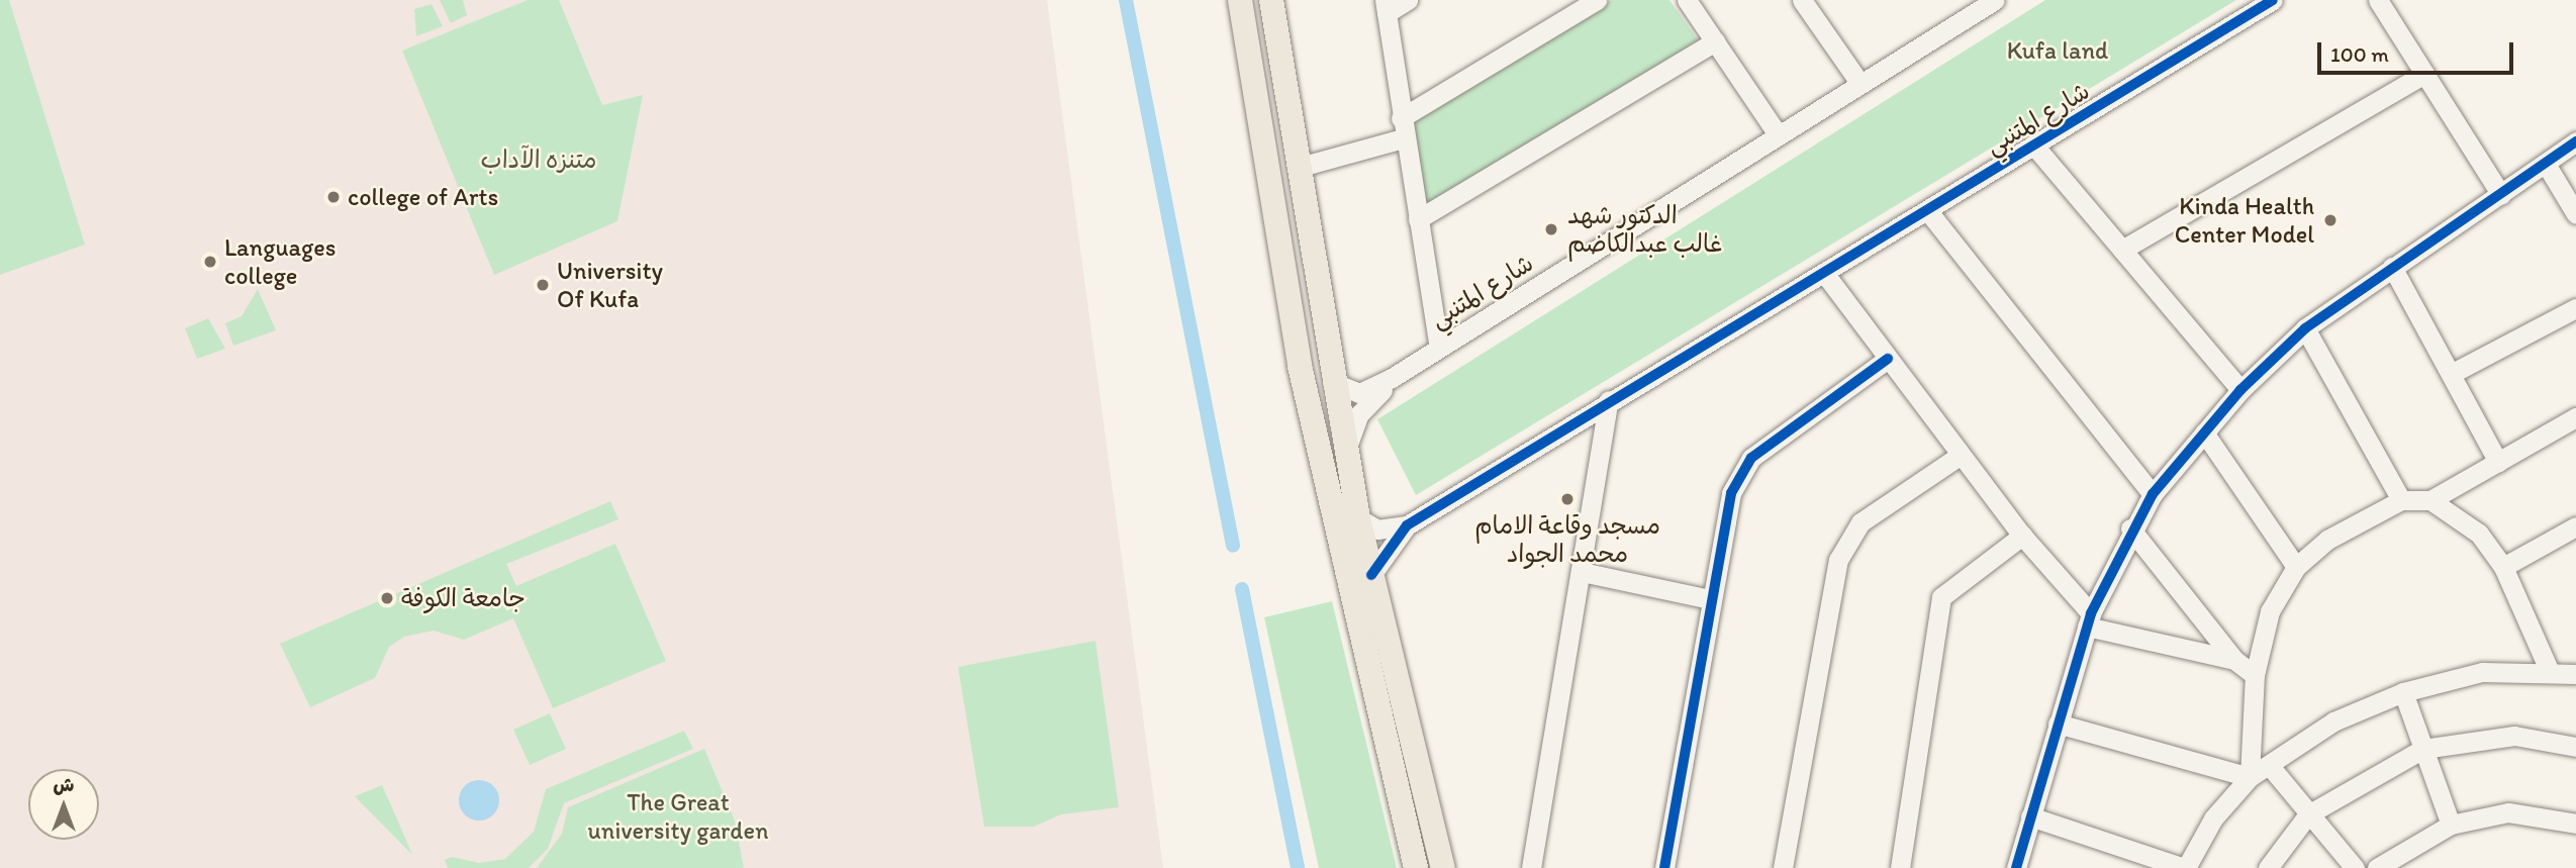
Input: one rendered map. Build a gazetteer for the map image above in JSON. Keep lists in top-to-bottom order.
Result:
{
  "streets": {
    "street": ["شارع المتنبي"]
  },
  "parks": ["Kufa land", "متنزه الآداب", "The Great university garden"],
  "places": [
    "college of Arts",
    "Kinda Health Center Model",
    "الدكتور شهد غالب عبدالكاضم",
    "Languages college",
    "University Of Kufa",
    "مسجد وقاعة الامام محمد الجواد",
    "جامعة الكوفة"
  ],
  "scale_bar": "100 m",
  "north": "top"
}
